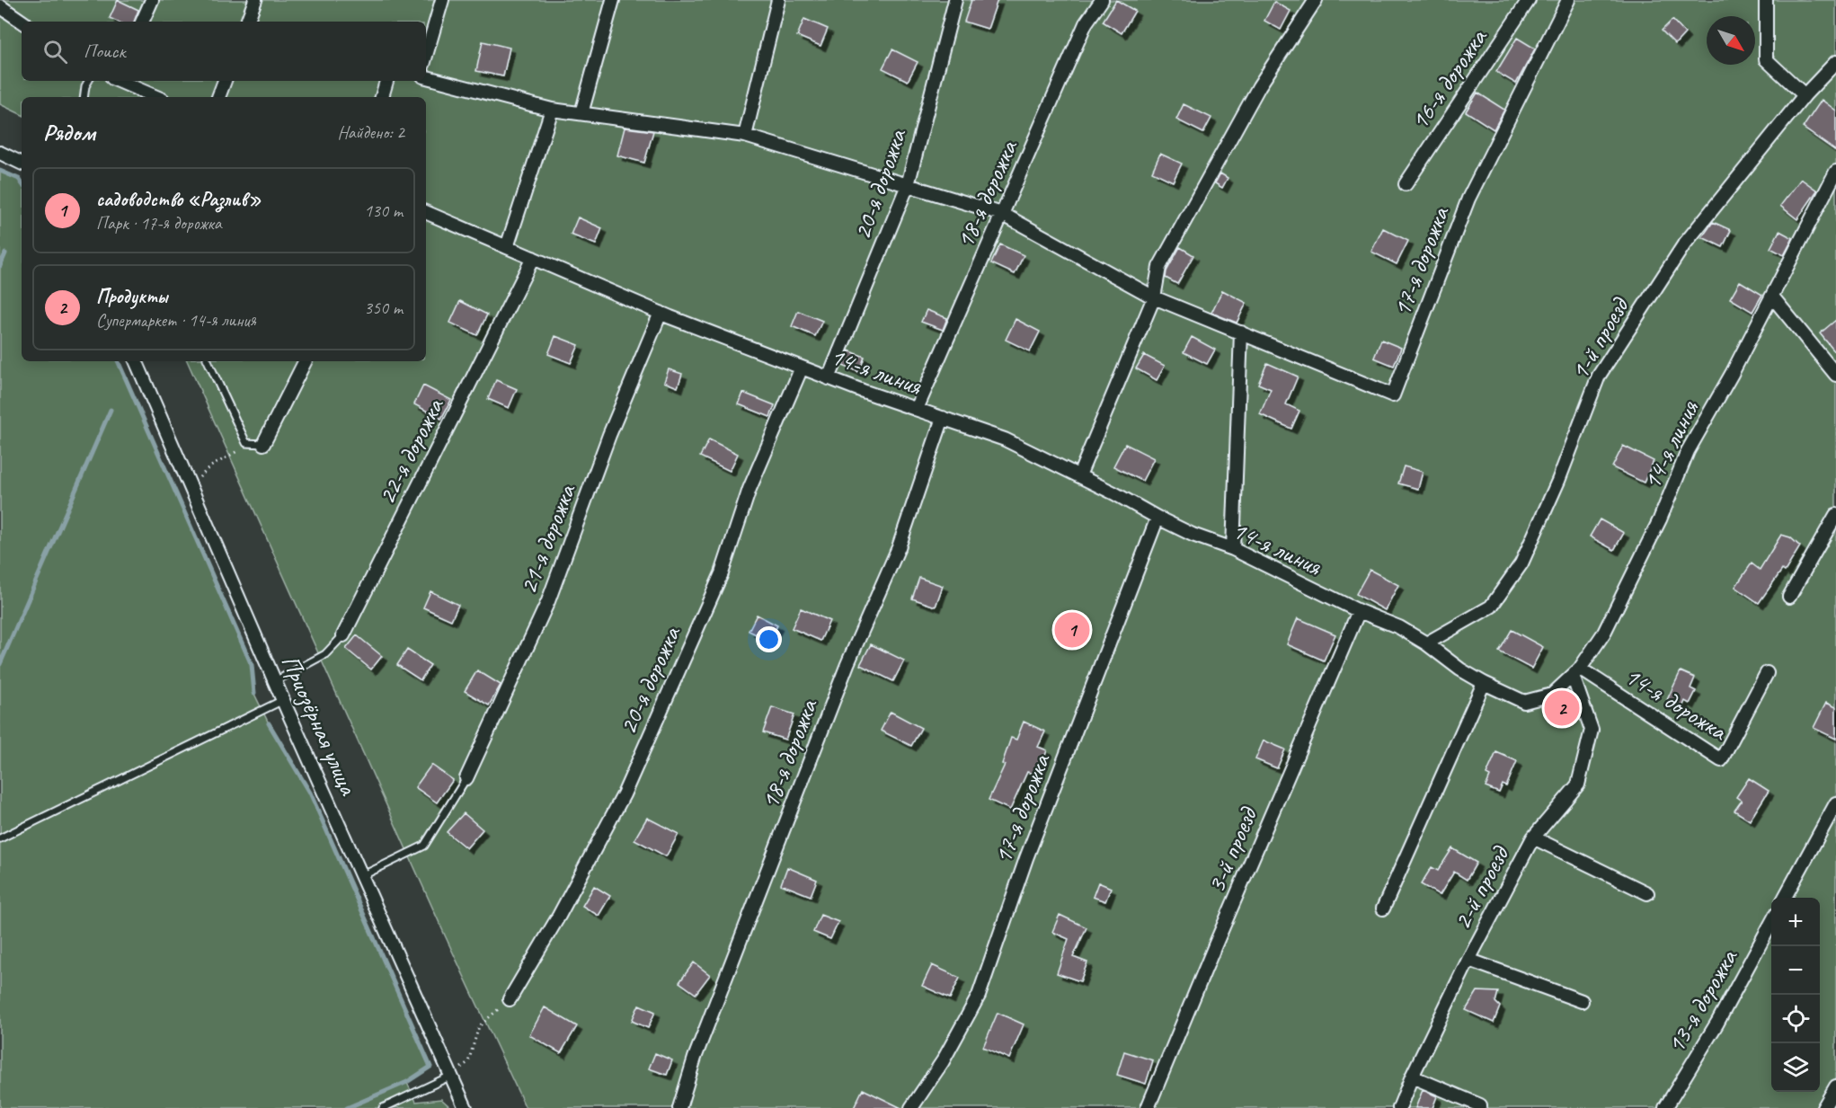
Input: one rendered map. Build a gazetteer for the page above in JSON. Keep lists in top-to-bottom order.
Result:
{
  "streets": {
    "street": [
      "16-я дорожка",
      "20-я дорожка",
      "18-я дорожка",
      "17-я дорожка",
      "1-й проезд",
      "14-я линия",
      "22-я дорожка",
      "21-я дорожка",
      "14-я дорожка",
      "Приозёрная улица",
      "3-й проезд",
      "2-й проезд",
      "13-я дорожка"
    ]
  },
  "crossings": [
    ["20-я дорожка", "17-я дорожка"],
    ["20-я дорожка", "14-я линия"],
    ["18-я дорожка", "17-я дорожка"],
    ["18-я дорожка", "14-я линия"],
    ["17-я дорожка", "14-я линия"],
    ["1-й проезд", "14-я линия"],
    ["14-я линия", "22-я дорожка"],
    ["14-я линия", "21-я дорожка"],
    ["14-я линия", "14-я дорожка"],
    ["14-я линия", "3-й проезд"],
    ["14-я линия", "2-й проезд"],
    ["14-я дорожка", "2-й проезд"]
  ],
  "north": "bottom right",
  "page": {
    "search": "Поиск",
    "heading": ["Рядом", "Найдено: 2"],
    "list": [
      {
        "mark": "1",
        "name": "садоводство «Разлив»",
        "note": "Парк · 17-я дорожка",
        "value": "130 m"
      },
      {
        "mark": "2",
        "name": "Продукты",
        "note": "Супермаркет · 14-я линия",
        "value": "350 m"
      }
    ],
    "pins": ["1", "2"],
    "map_buttons": ["+", "−"]
  }
}
